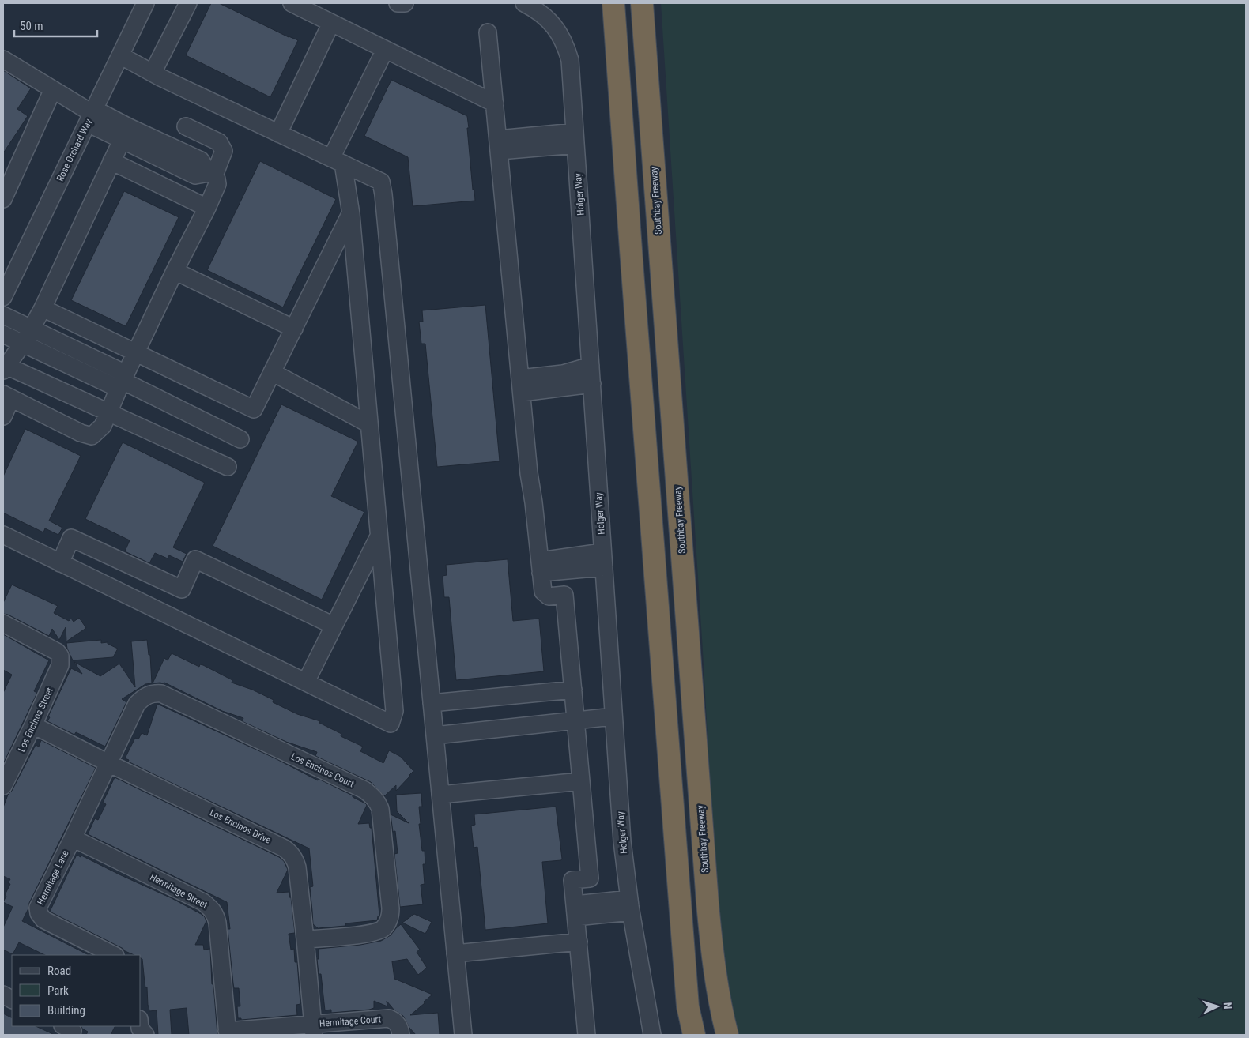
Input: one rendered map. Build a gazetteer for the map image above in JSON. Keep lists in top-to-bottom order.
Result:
{
  "streets": {
    "highway": ["Southbay Freeway"],
    "street": [
      "Rose Orchard Way",
      "Holger Way",
      "Los Encinos Street",
      "Los Encinos Court",
      "Los Encinos Drive",
      "Hermitage Lane",
      "Hermitage Street",
      "Hermitage Court"
    ]
  },
  "crossings": [
    ["Los Encinos Street", "Los Encinos Drive"],
    ["Los Encinos Court", "Los Encinos Drive"],
    ["Los Encinos Court", "Hermitage Lane"],
    ["Los Encinos Drive", "Hermitage Lane"],
    ["Los Encinos Drive", "Hermitage Court"],
    ["Hermitage Lane", "Hermitage Street"],
    ["Hermitage Street", "Hermitage Court"]
  ],
  "legend": ["Road", "Park", "Building"],
  "scale_bar": "50 m",
  "north": "right"
}
